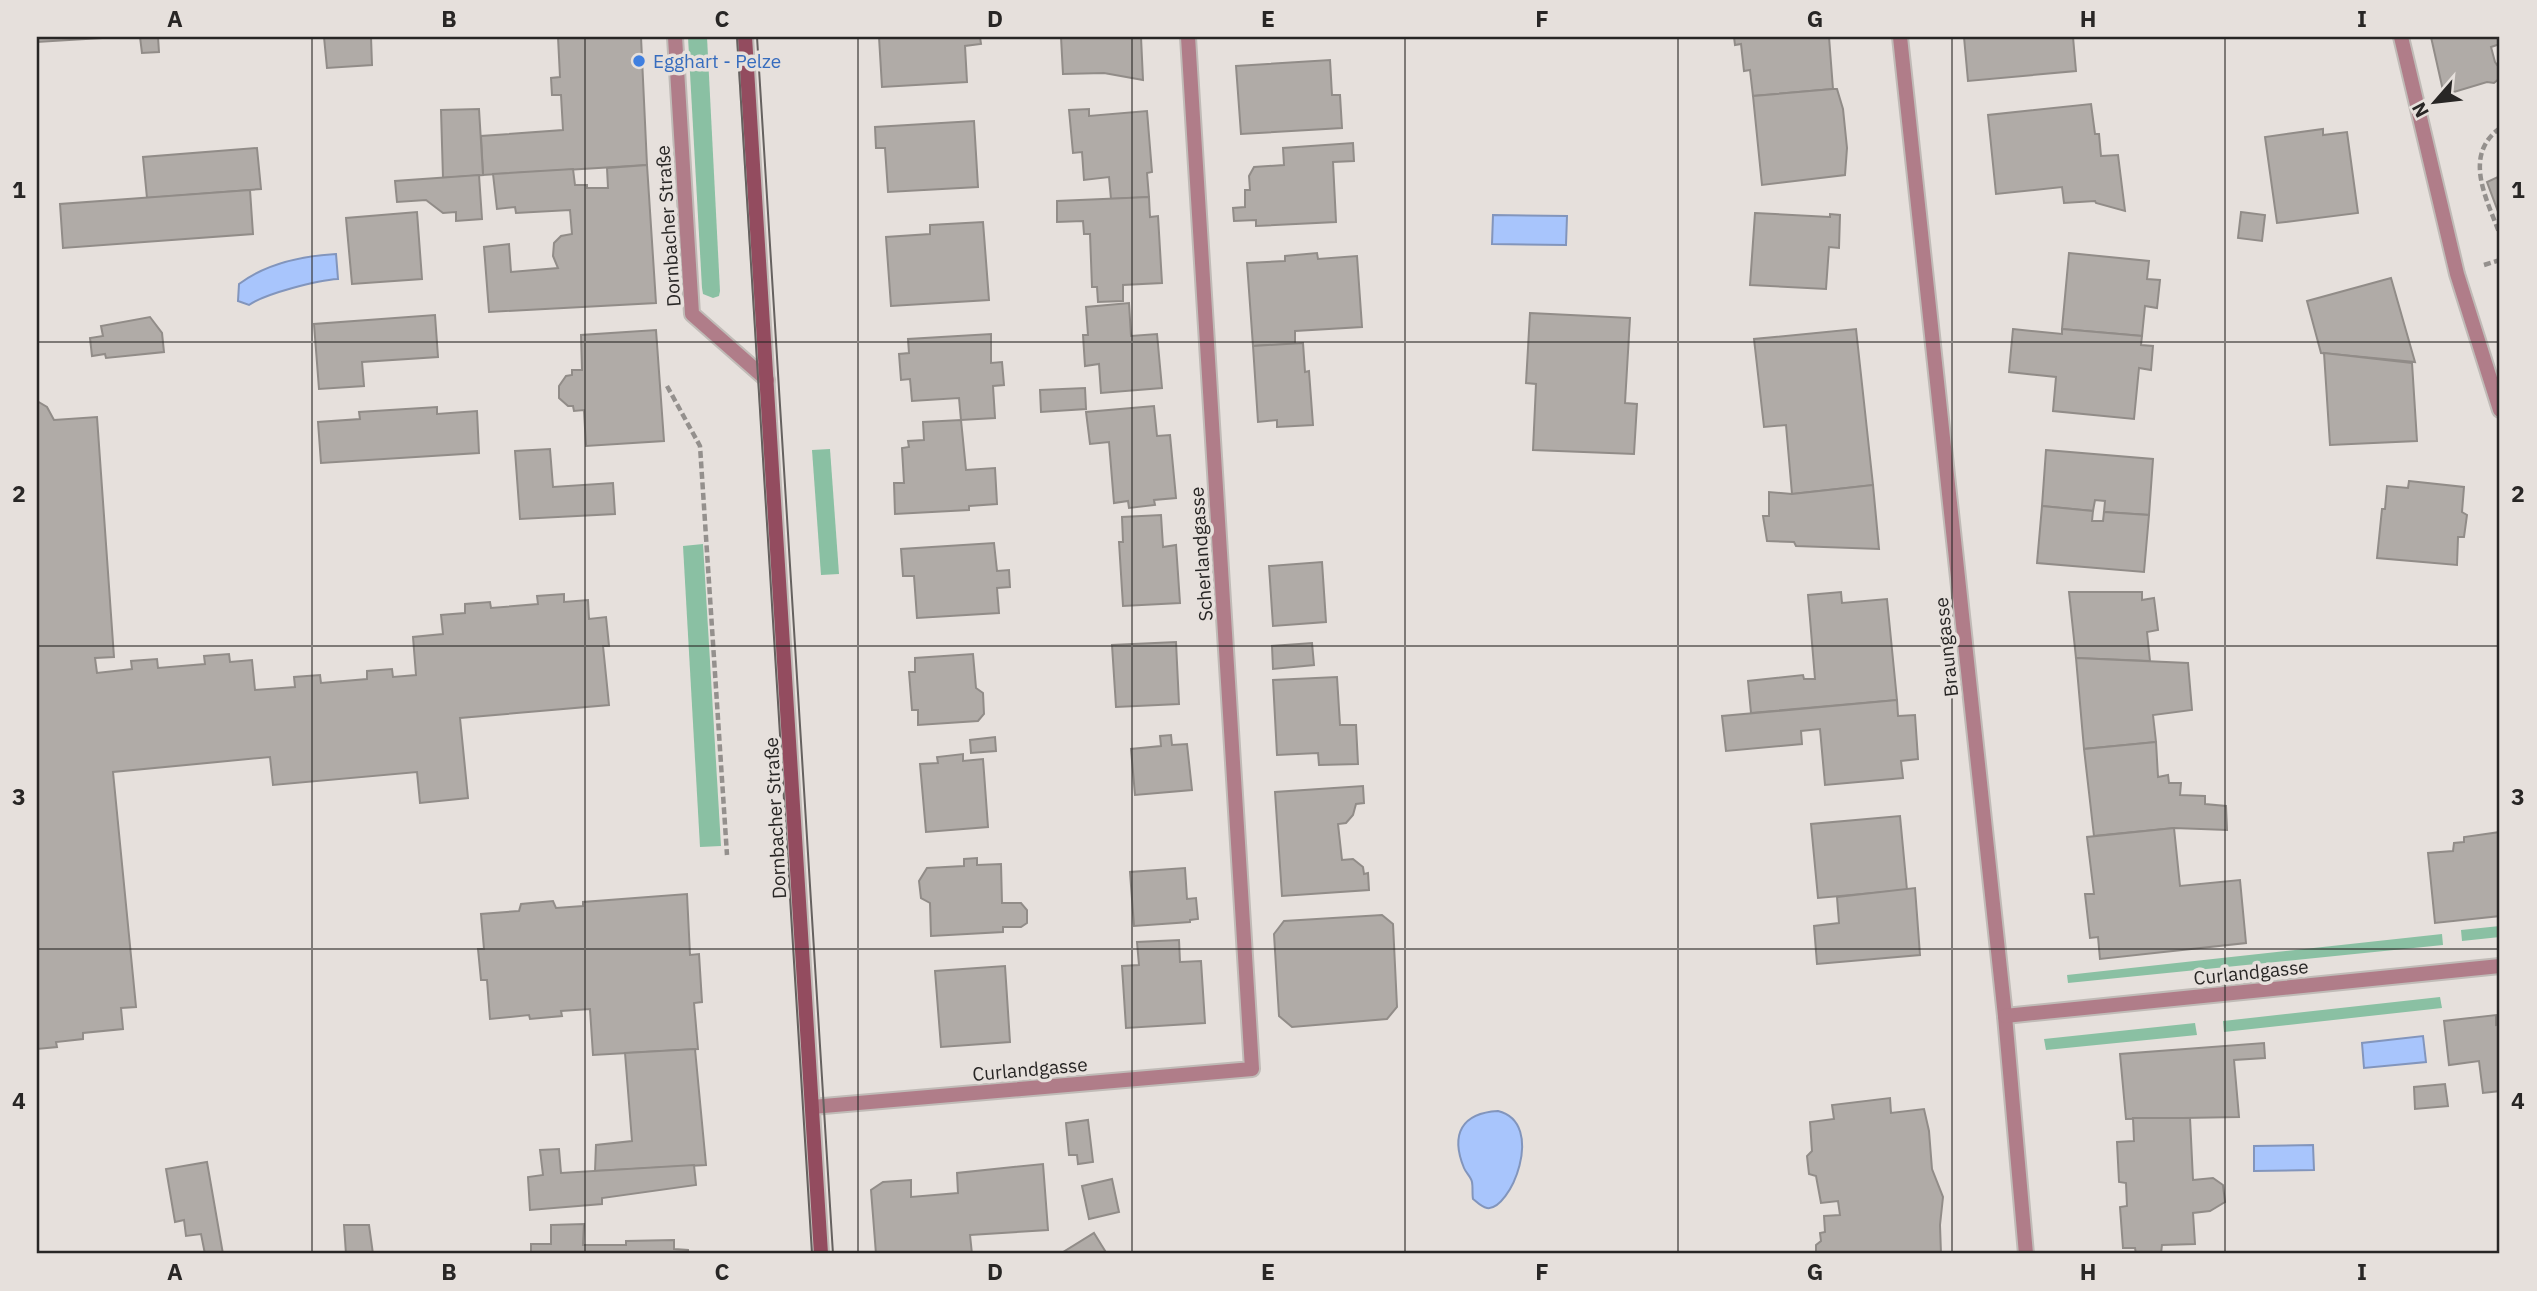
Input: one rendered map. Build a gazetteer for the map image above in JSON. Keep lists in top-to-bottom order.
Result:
{
  "streets": {
    "main road": ["Dornbacher Straße"],
    "street": ["Scherlandgasse", "Braungasse", "Curlandgasse"]
  },
  "crossings": [
    ["Dornbacher Straße", "Curlandgasse"],
    ["Scherlandgasse", "Curlandgasse"],
    ["Braungasse", "Curlandgasse"]
  ],
  "places": ["Egghart - Pelze"],
  "north": "bottom left",
  "grid": {
    "columns": [
      "A",
      "B",
      "C",
      "D",
      "E",
      "F",
      "G",
      "H",
      "I"
    ],
    "rows": [
      "1",
      "2",
      "3",
      "4"
    ]
  }
}
